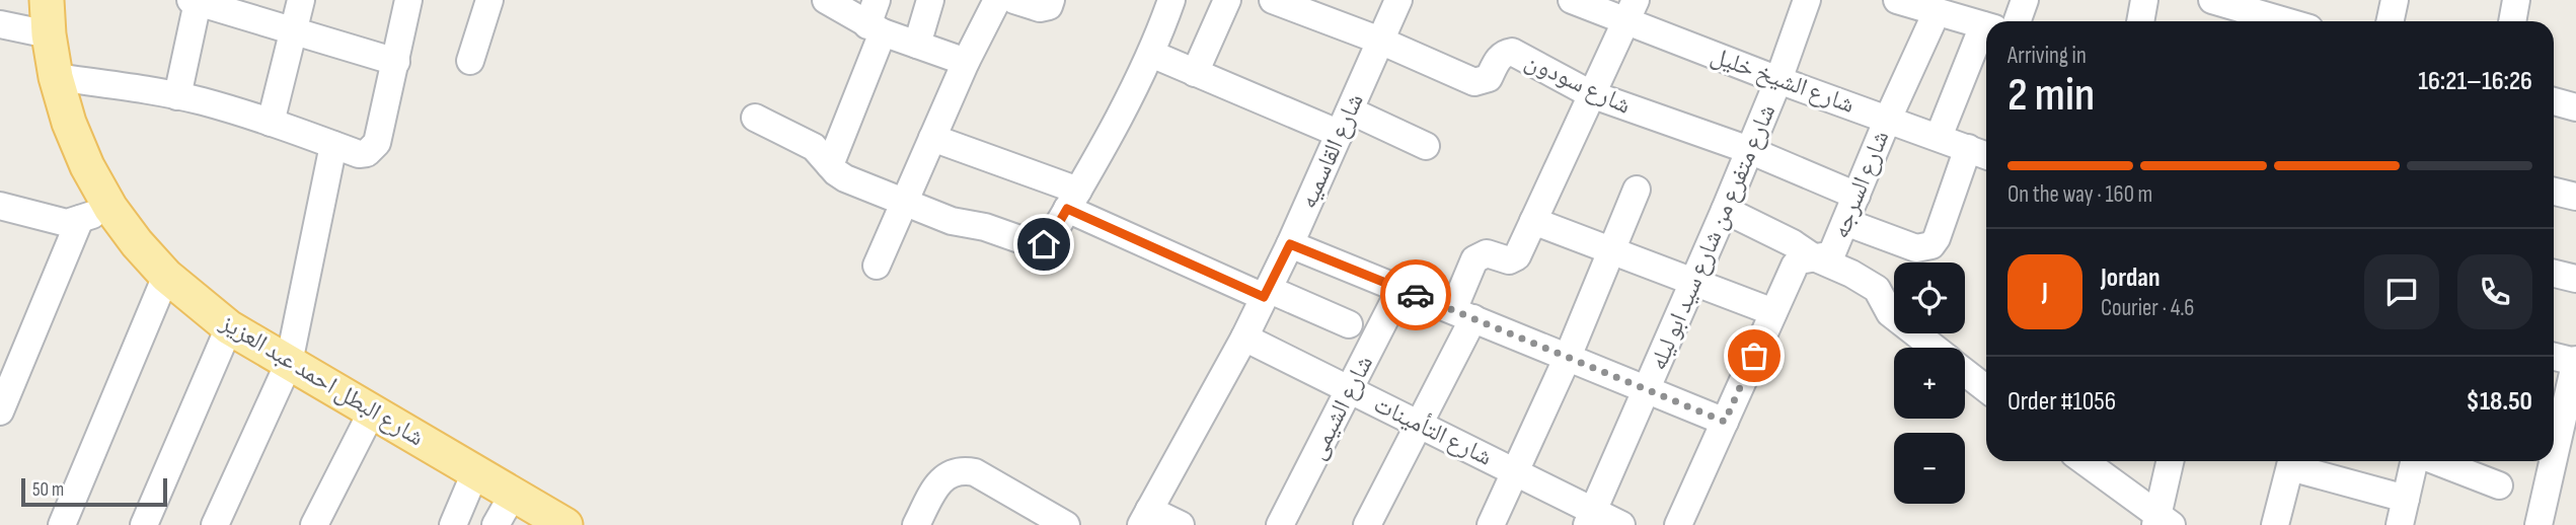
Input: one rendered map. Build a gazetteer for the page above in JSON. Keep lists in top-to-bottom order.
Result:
{
  "streets": {
    "main road": ["شارع البطل احمد عبد العزيز"],
    "street": [
      "شارع الشيخ خليل",
      "شارع سودون",
      "شارع القاسميه",
      "شارع السرجه",
      "شارع متفرع من شارع سيد ابو ليله",
      "شارع الشيمى",
      "شارع التأمينات"
    ]
  },
  "crossings": [
    ["شارع الشيخ خليل", "شارع السرجه"],
    ["شارع الشيخ خليل", "شارع متفرع من شارع سيد ابو ليله"],
    ["شارع سودون", "شارع القاسميه"],
    ["شارع سودون", "شارع السرجه"],
    ["شارع سودون", "شارع متفرع من شارع سيد ابو ليله"],
    ["شارع القاسميه", "شارع التأمينات"],
    ["شارع متفرع من شارع سيد ابو ليله", "شارع التأمينات"],
    ["شارع الشيمى", "شارع التأمينات"]
  ],
  "scale_bar": "50 m",
  "page": {
    "heading": ["2 min", "Arriving in", "16:21–16:26"],
    "panel": [
      "Jordan",
      "Courier · 4.6",
      "Order #1056",
      "$18.50"
    ],
    "bar": "On the way · 160 m",
    "round": "J",
    "map_buttons": ["+", "−"],
    "scale": "50 m"
  }
}
